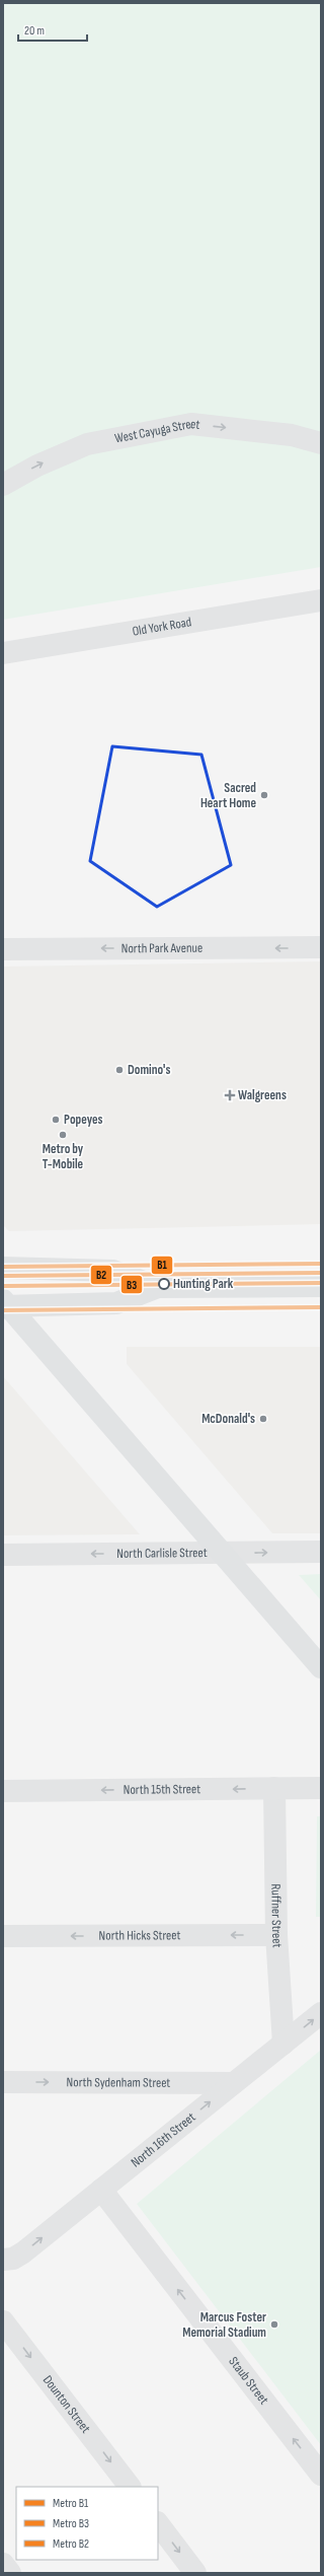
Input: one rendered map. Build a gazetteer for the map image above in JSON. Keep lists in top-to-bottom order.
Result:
{
  "streets": {
    "street": [
      "West Cayuga Street",
      "Old York Road",
      "North Park Avenue",
      "North Carlisle Street",
      "North 15th Street",
      "Ruffner Street",
      "North Hicks Street",
      "North Sydenham Street",
      "North 16th Street",
      "Staub Street",
      "Dounton Street"
    ]
  },
  "crossings": [
    ["North 15th Street", "Ruffner Street"],
    ["Ruffner Street", "North Hicks Street"],
    ["Ruffner Street", "North 16th Street"],
    ["North Sydenham Street", "North 16th Street"],
    ["North 16th Street", "Staub Street"]
  ],
  "one_way": [
    "West Cayuga Street",
    "North Park Avenue",
    "North 15th Street",
    "North Hicks Street",
    "North Sydenham Street",
    "North 16th Street",
    "Staub Street",
    "Dounton Street"
  ],
  "places": {
    "other": [
      "Sacred Heart Home",
      "Domino's",
      "Popeyes",
      "Metro by T-Mobile",
      "Hunting Park",
      "McDonald's",
      "Marcus Foster Memorial Stadium"
    ],
    "health": ["Walgreens"]
  },
  "lines": ["metro line B1", "metro line B2", "metro line B3"],
  "legend": ["Metro B1", "Metro B3", "Metro B2"],
  "scale_bar": "20 m"
}
